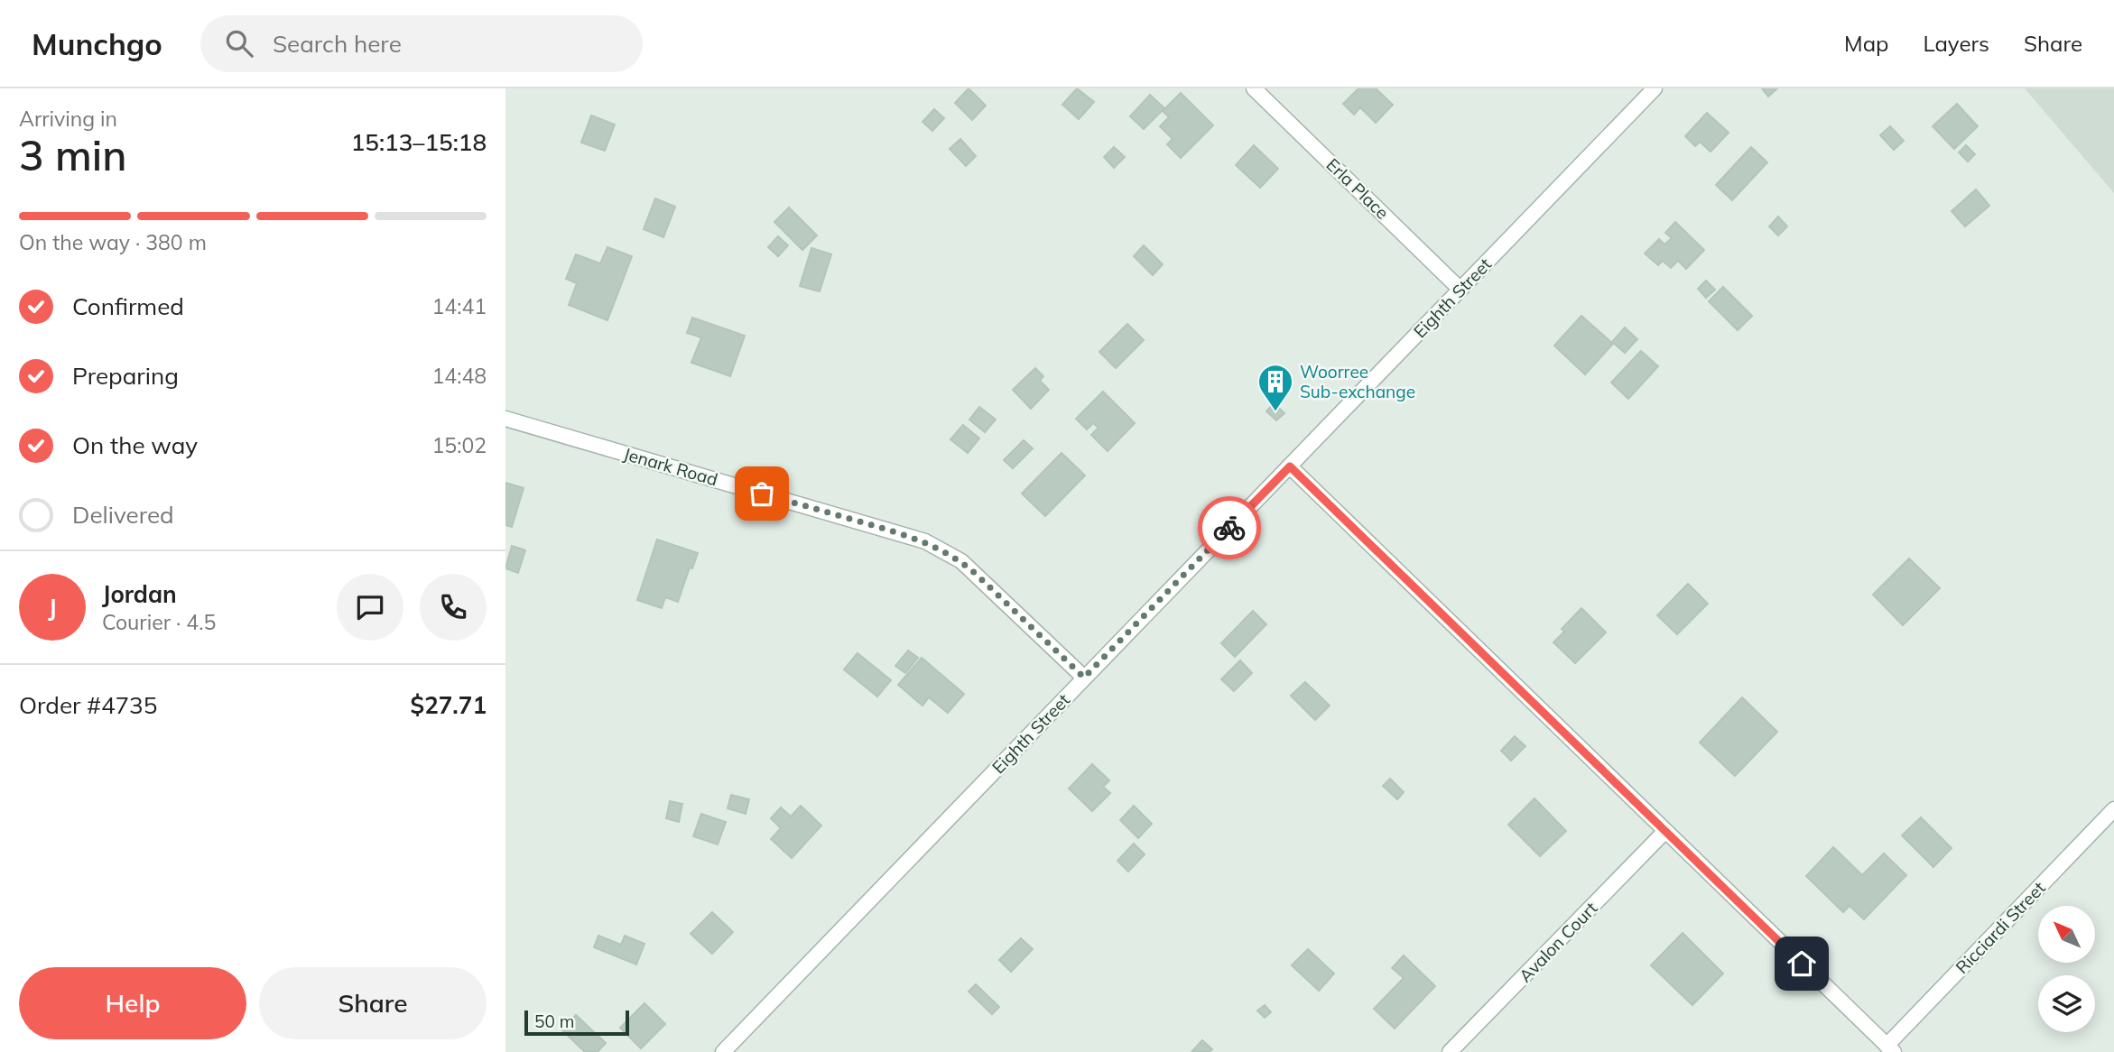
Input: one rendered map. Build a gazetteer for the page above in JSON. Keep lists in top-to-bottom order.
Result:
{
  "streets": {
    "street": [
      "Erla Place",
      "Eighth Street",
      "Jenark Road",
      "Ricciardi Street",
      "Avalon Court"
    ]
  },
  "crossings": [
    ["Erla Place", "Eighth Street"],
    ["Eighth Street", "Jenark Road"]
  ],
  "places": {
    "building": ["Woorree Sub-exchange"]
  },
  "scale_bar": "50 m",
  "north": "top left",
  "page": {
    "header": "Munchgo",
    "search": "Search here",
    "nav": ["Map", "Layers", "Share"],
    "heading": ["3 min", "Arriving in", "15:13–15:18"],
    "panel": [
      "Jordan",
      "Courier · 4.5",
      "Order #4735",
      "$27.71"
    ],
    "bar": "On the way · 380 m",
    "list": [
      ["Confirmed", "14:41"],
      ["Preparing", "14:48"],
      ["On the way", "15:02"],
      "Delivered"
    ],
    "round": "J",
    "buttons": ["Help", "Share"],
    "scale": "50 m"
  }
}
